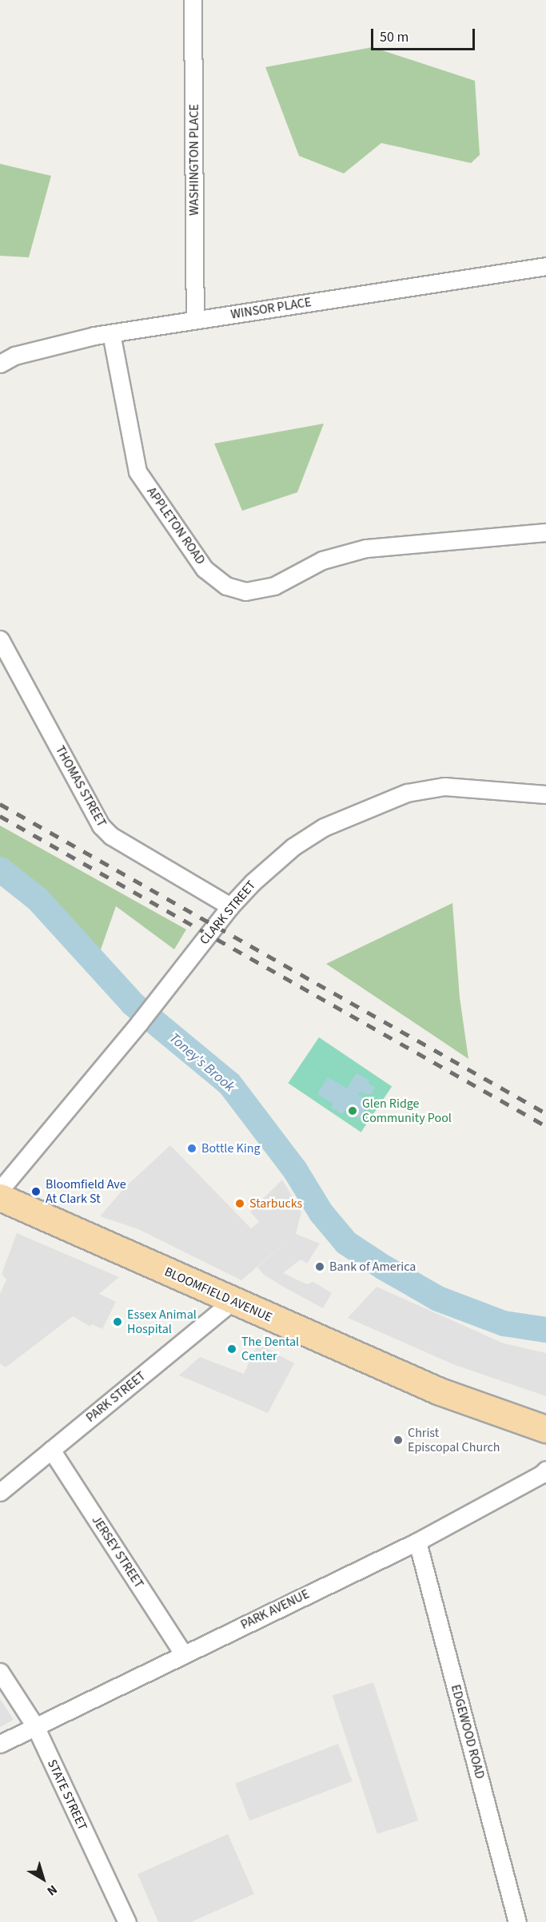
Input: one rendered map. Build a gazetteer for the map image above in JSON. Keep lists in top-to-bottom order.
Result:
{
  "streets": {
    "main road": ["BLOOMFIELD AVENUE"],
    "street": [
      "WASHINGTON PLACE",
      "WINSOR PLACE",
      "APPLETON ROAD",
      "THOMAS STREET",
      "CLARK STREET",
      "PARK STREET",
      "JERSEY STREET",
      "PARK AVENUE",
      "EDGEWOOD ROAD",
      "STATE STREET"
    ]
  },
  "crossings": [
    ["WASHINGTON PLACE", "WINSOR PLACE"],
    ["WINSOR PLACE", "APPLETON ROAD"],
    ["THOMAS STREET", "CLARK STREET"],
    ["BLOOMFIELD AVENUE", "PARK STREET"],
    ["PARK STREET", "JERSEY STREET"],
    ["JERSEY STREET", "PARK AVENUE"],
    ["PARK AVENUE", "EDGEWOOD ROAD"],
    ["PARK AVENUE", "STATE STREET"]
  ],
  "water": ["Toney's Brook"],
  "places": [
    "Glen Ridge Community Pool",
    "Bottle King",
    "Bloomfield Ave At Clark St",
    "Starbucks",
    "Bank of America",
    "Essex Animal Hospital",
    "The Dental Center",
    "Christ Episcopal Church"
  ],
  "scale_bar": "50 m",
  "north": "bottom right"
}
